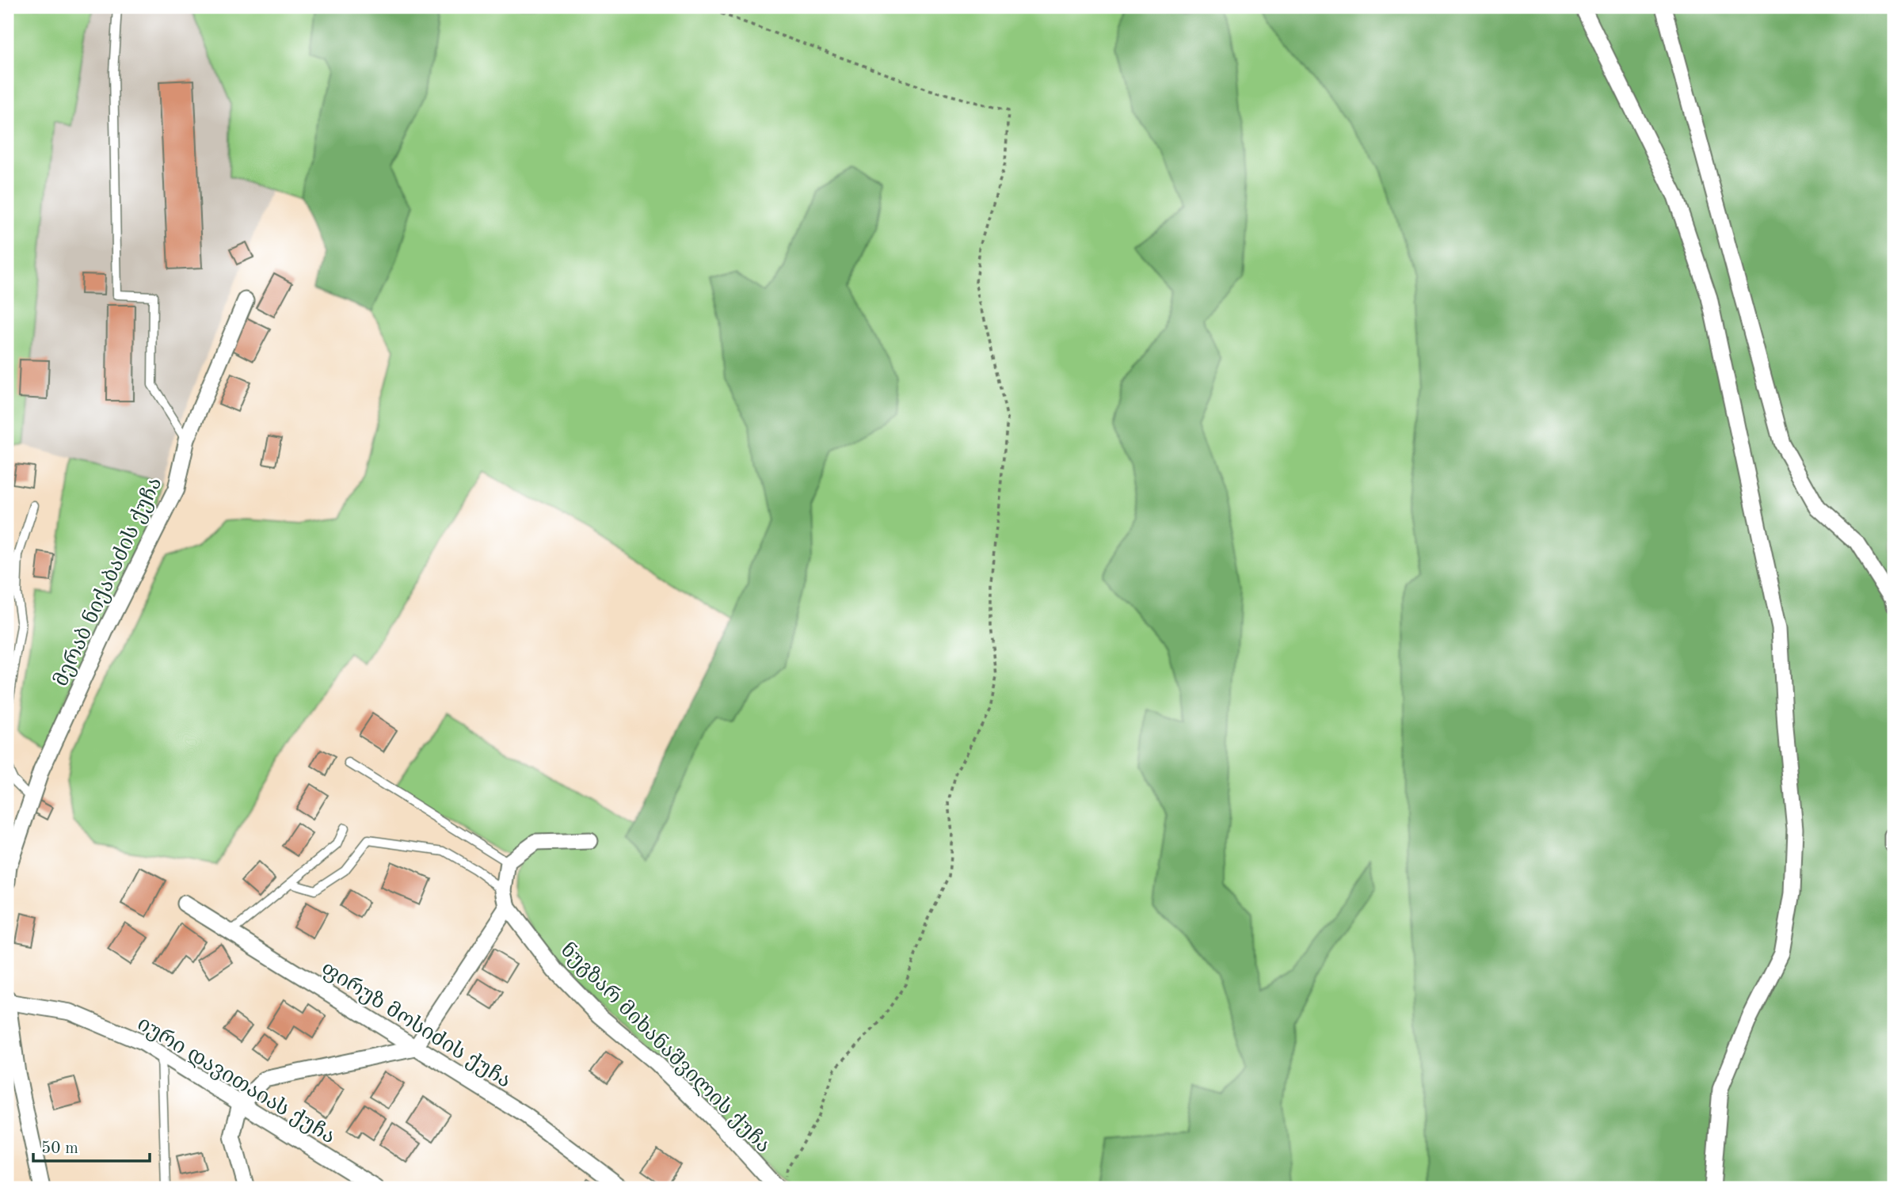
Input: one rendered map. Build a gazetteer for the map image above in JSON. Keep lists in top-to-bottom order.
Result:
{
  "streets": {
    "street": [
      "მერაბ ნიქაბაძის ქუჩა",
      "ფირუზ მოსიძის ქუჩა",
      "ნუგზარ მიხანაშვილის ქუჩა",
      "იური დავითაიას ქუჩა"
    ]
  },
  "scale_bar": "50 m"
}
